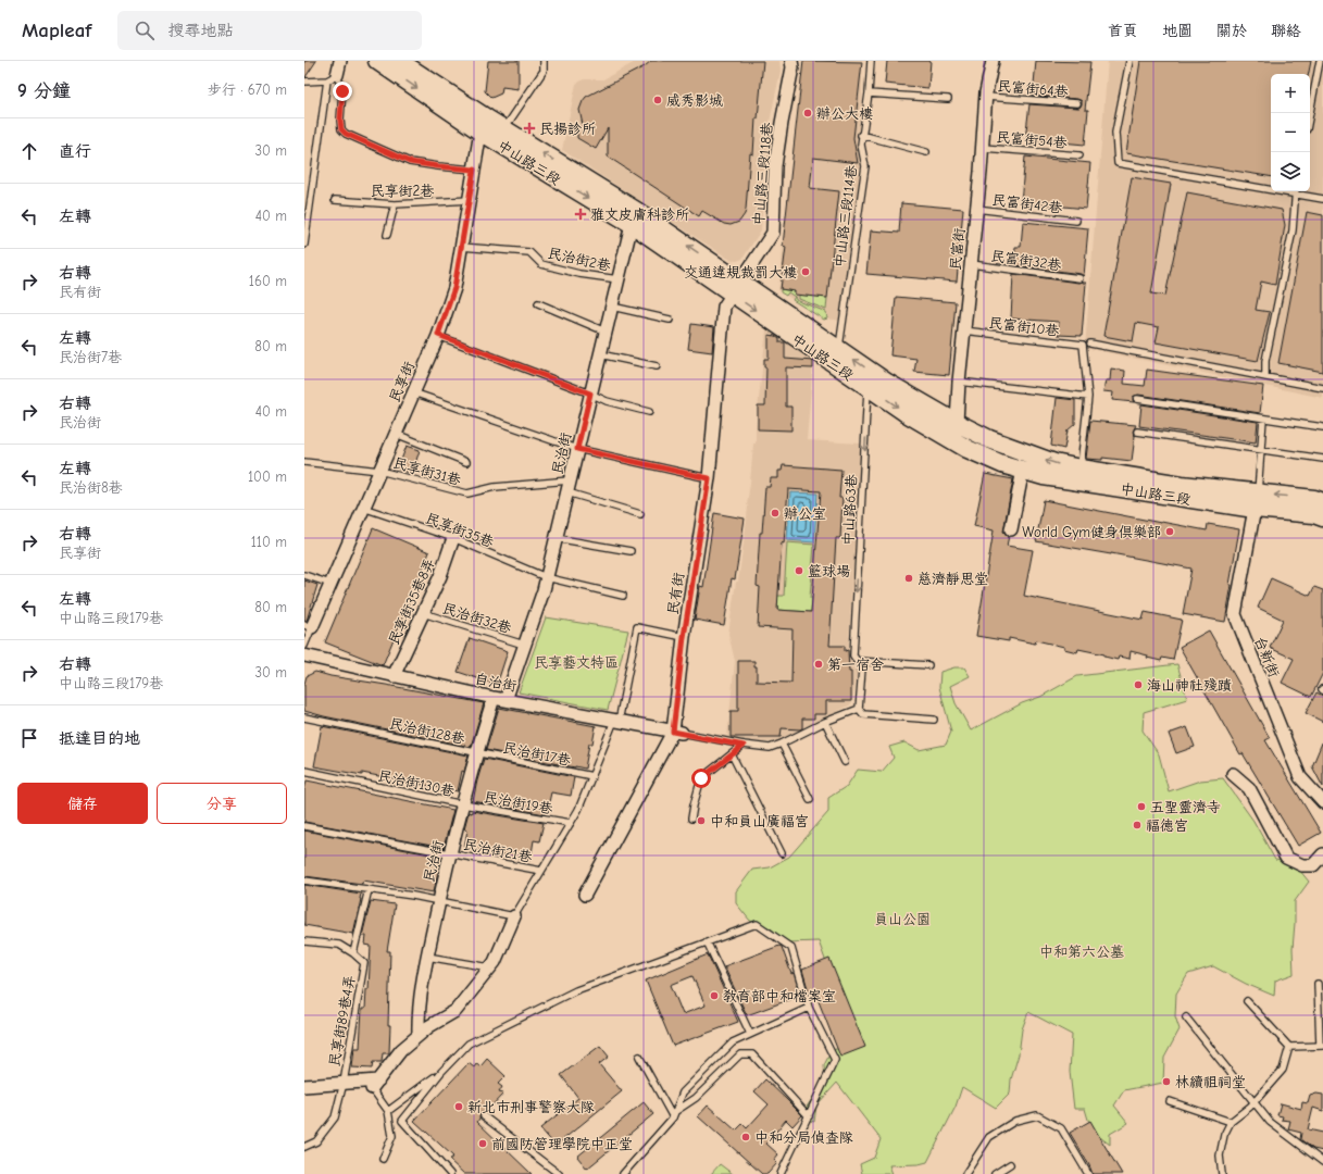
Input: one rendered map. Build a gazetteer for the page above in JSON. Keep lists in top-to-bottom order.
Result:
{
  "streets": {
    "main road": ["中山路三段"],
    "street": [
      "中山路三段118巷",
      "民富街",
      "民享街",
      "民治街",
      "民有街",
      "民享街35巷8弄",
      "台新街",
      "自治街"
    ],
    "lane": [
      "民富街64巷",
      "民富街54巷",
      "民享街2巷",
      "民富街42巷",
      "中山路三段114巷",
      "民治街2巷",
      "民富街32巷",
      "民富街10巷",
      "民享街31巷",
      "中山路63巷",
      "民享街35巷",
      "民治街32巷",
      "民治街128巷",
      "民治街17巷",
      "民治街130巷",
      "民治街19巷",
      "民治街21巷",
      "民享街89巷4弄"
    ]
  },
  "crossings": [
    ["民富街64巷", "民富街"],
    ["民富街54巷", "民富街"],
    ["中山路三段", "中山路三段118巷"],
    ["中山路三段", "中山路三段114巷"],
    ["中山路三段", "民富街"],
    ["中山路三段", "民享街"],
    ["中山路三段", "民治街"],
    ["中山路三段", "中山路63巷"],
    ["中山路三段", "民有街"],
    ["中山路三段", "台新街"],
    ["中山路三段118巷", "民有街"],
    ["民享街2巷", "民享街"],
    ["民富街42巷", "民富街"],
    ["民富街", "民富街32巷"],
    ["民富街", "民富街10巷"],
    ["民治街2巷", "民享街"],
    ["民治街2巷", "民治街"],
    ["民享街", "民享街31巷"],
    ["民享街", "民享街35巷"],
    ["民治街", "民享街31巷"],
    ["民治街", "民享街35巷"],
    ["民治街", "民治街32巷"],
    ["民治街", "自治街"],
    ["民治街", "民治街128巷"],
    ["民治街", "民治街17巷"],
    ["民治街", "民治街130巷"],
    ["民治街", "民治街19巷"],
    ["民治街", "民治街21巷"],
    ["民享街35巷", "民享街35巷8弄"],
    ["民有街", "自治街"],
    ["民享街35巷8弄", "民治街32巷"],
    ["民享街35巷8弄", "自治街"],
    ["民治街128巷", "民治街17巷"],
    ["民治街130巷", "民治街19巷"]
  ],
  "one_way": ["中山路63巷"],
  "parks": ["民享藝文特區", "員山公園", "中和第六公墓"],
  "places": {
    "other": [
      "威秀影城",
      "辦公大樓",
      "交通違規裁罰大樓",
      "辦公室",
      "World Gym健身俱樂部",
      "籃球場",
      "慈濟靜思堂",
      "第一宿舍",
      "海山神社殘蹟",
      "五聖靈濟寺",
      "中和員山廣福宮",
      "福德宮",
      "教育部中和檔案室",
      "林續祖祠堂",
      "新北市刑事警察大隊",
      "中和分局偵查隊",
      "前國防管理學院中正堂"
    ],
    "health": ["民揚診所", "雅文皮膚科診所"]
  },
  "page": {
    "header": "Mapleaf",
    "search": "搜尋地點",
    "nav": [
      "首頁",
      "地圖",
      "關於",
      "聯絡"
    ],
    "heading": ["9 分鐘", "步行 · 670 m"],
    "map_buttons": ["+", "−"],
    "list": [
      ["直行", "30 m"],
      ["左轉", "40 m"],
      ["右轉", "民有街", "160 m"],
      ["左轉", "民治街7巷", "80 m"],
      ["右轉", "民治街", "40 m"],
      ["左轉", "民治街8巷", "100 m"],
      ["右轉", "民享街", "110 m"],
      ["左轉", "中山路三段179巷", "80 m"],
      ["右轉", "中山路三段179巷", "30 m"],
      "抵達目的地"
    ],
    "buttons": ["儲存", "分享"]
  }
}
